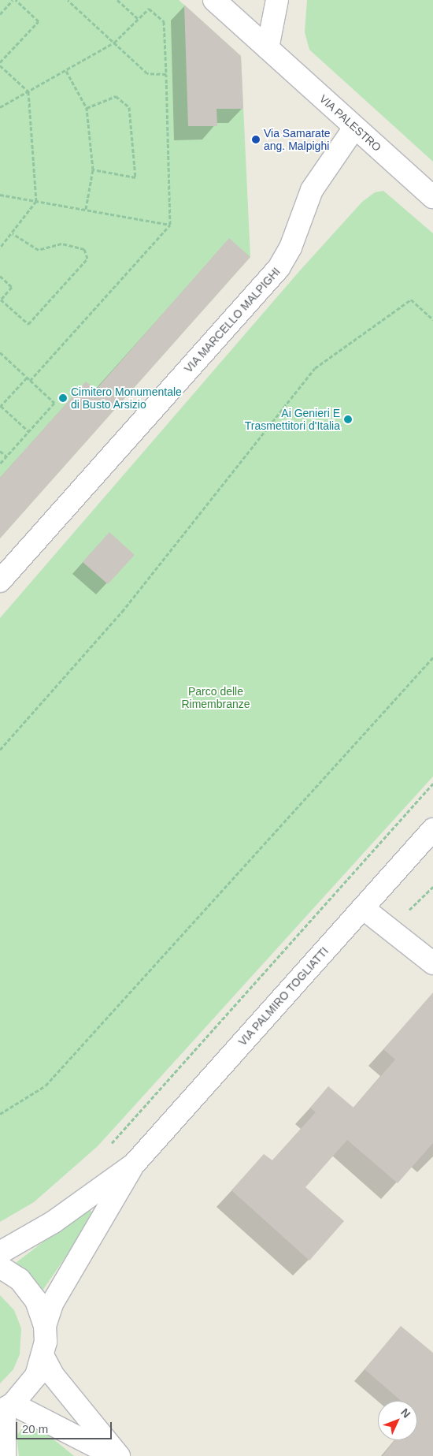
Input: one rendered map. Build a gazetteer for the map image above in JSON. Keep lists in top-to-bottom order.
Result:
{
  "streets": {
    "street": ["VIA PALESTRO", "VIA MARCELLO MALPIGHI", "VIA PALMIRO TOGLIATTI"]
  },
  "crossings": [
    ["VIA PALESTRO", "VIA MARCELLO MALPIGHI"]
  ],
  "parks": ["Parco delle Rimembranze"],
  "places": ["Via Samarate ang. Malpighi", "Cimitero Monumentale di Busto Arsizio", "Ai Genieri E Trasmettitori d'Italia"],
  "scale_bar": "20 m",
  "north": "top right"
}
